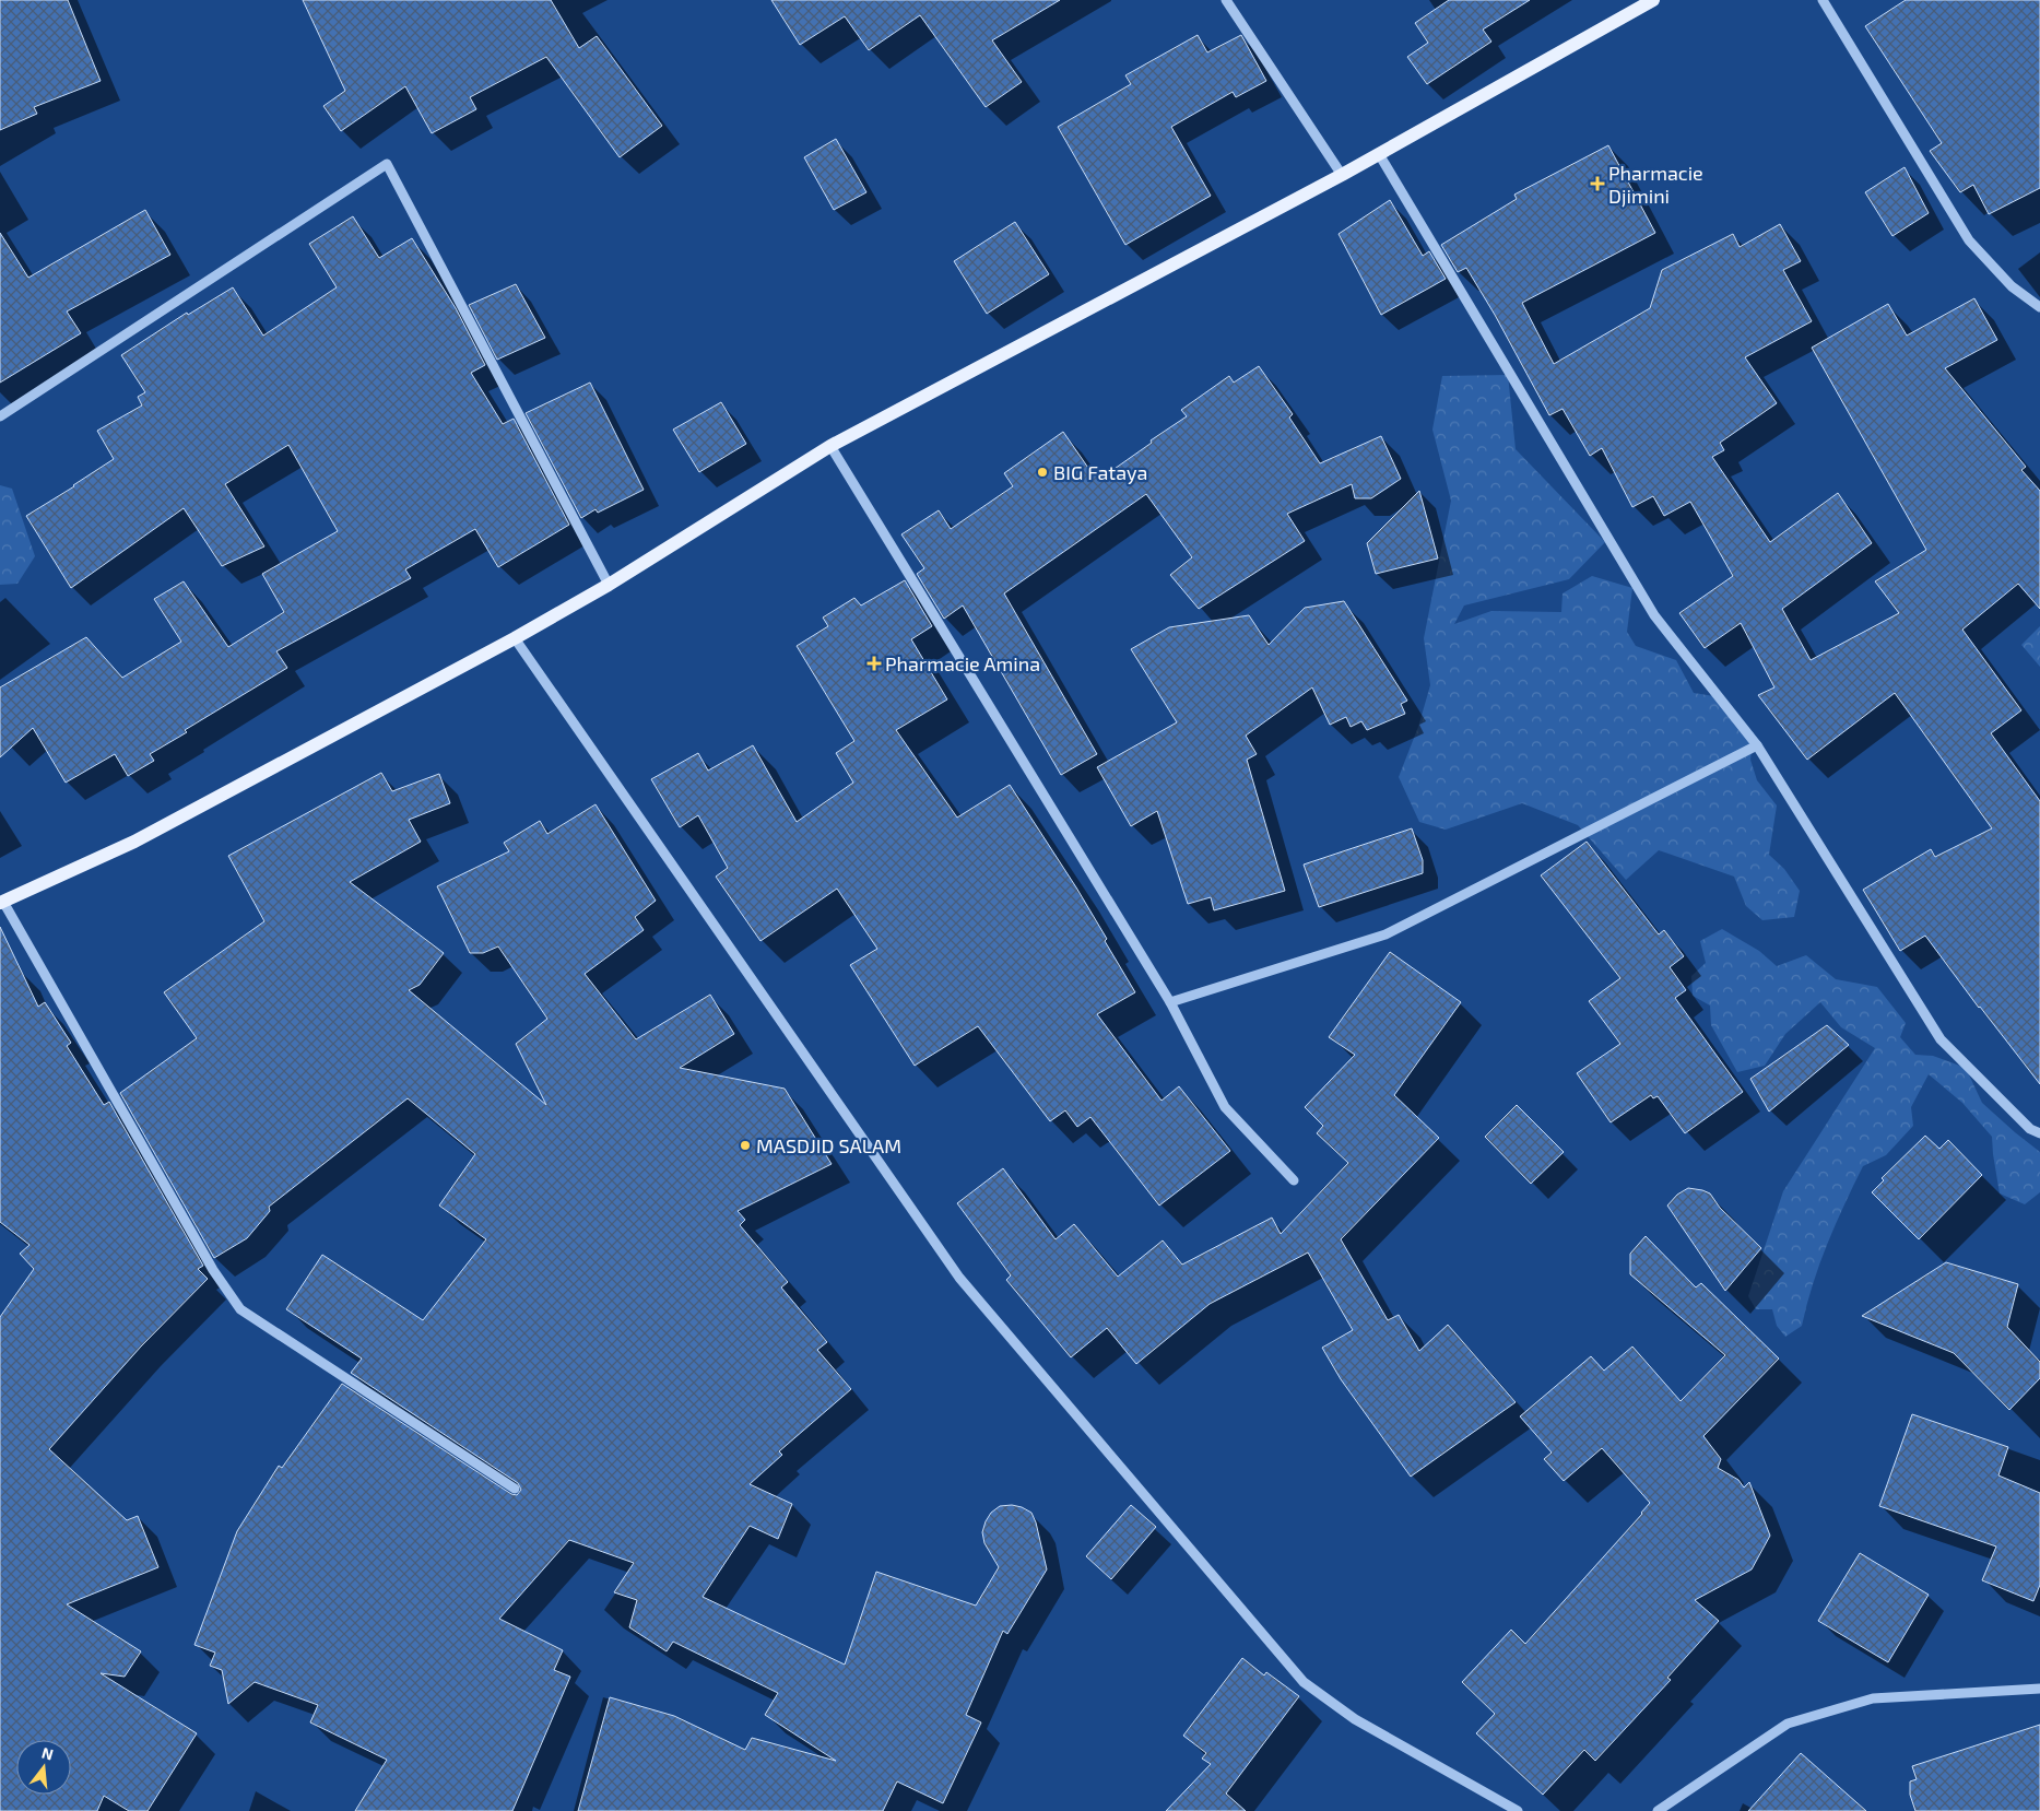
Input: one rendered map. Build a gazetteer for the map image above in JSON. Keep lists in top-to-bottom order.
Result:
{
  "places": {
    "health": ["Pharmacie Djimini", "Pharmacie Amina"],
    "other": ["BIG Fataya", "MASDJID SALAM"]
  },
  "north": "top"
}
